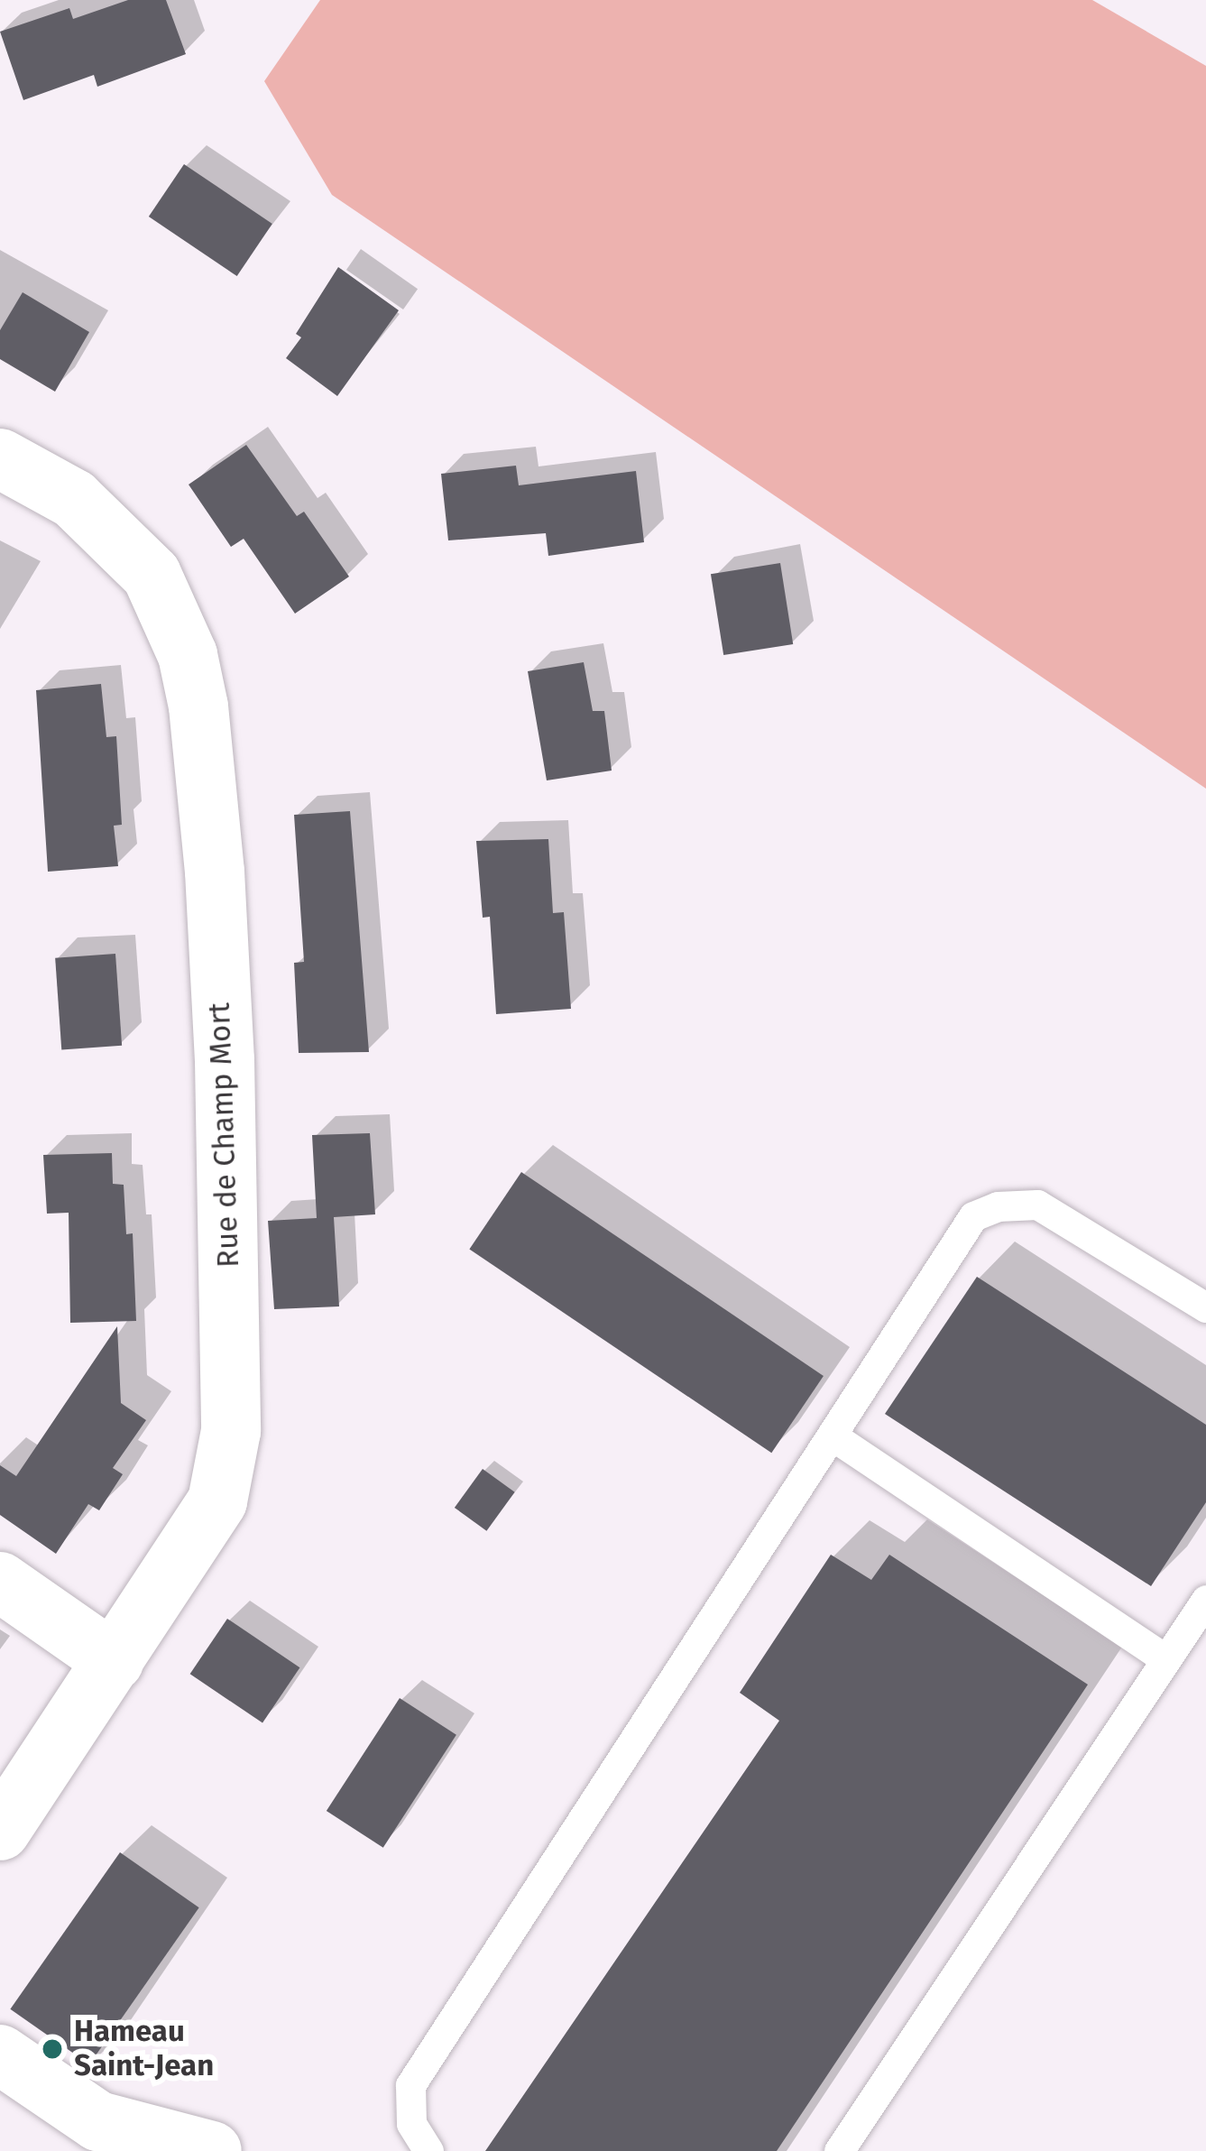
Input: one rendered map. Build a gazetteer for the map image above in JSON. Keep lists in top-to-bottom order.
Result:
{
  "streets": {
    "street": ["Rue de Champ Mort"]
  },
  "places": ["Hameau Saint-Jean"]
}
